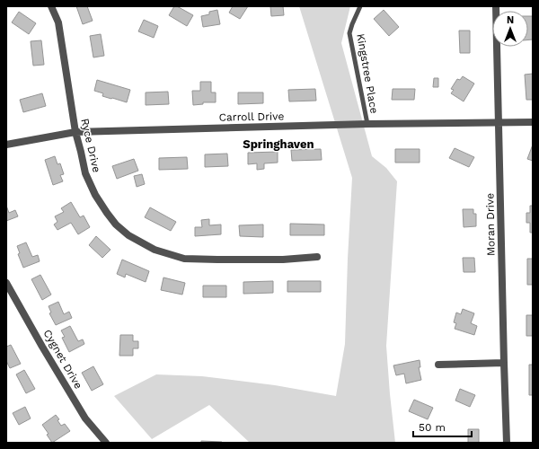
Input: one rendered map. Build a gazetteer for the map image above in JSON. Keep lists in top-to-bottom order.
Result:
{
  "streets": {
    "street": [
      "Carroll Drive",
      "Ryce Drive",
      "Moran Drive",
      "Cygnet Drive"
    ],
    "lane": ["Kingstree Place"]
  },
  "crossings": [
    ["Kingstree Place", "Carroll Drive"],
    ["Carroll Drive", "Ryce Drive"],
    ["Carroll Drive", "Moran Drive"]
  ],
  "districts": ["Springhaven"],
  "scale_bar": "50 m",
  "north": "top"
}
